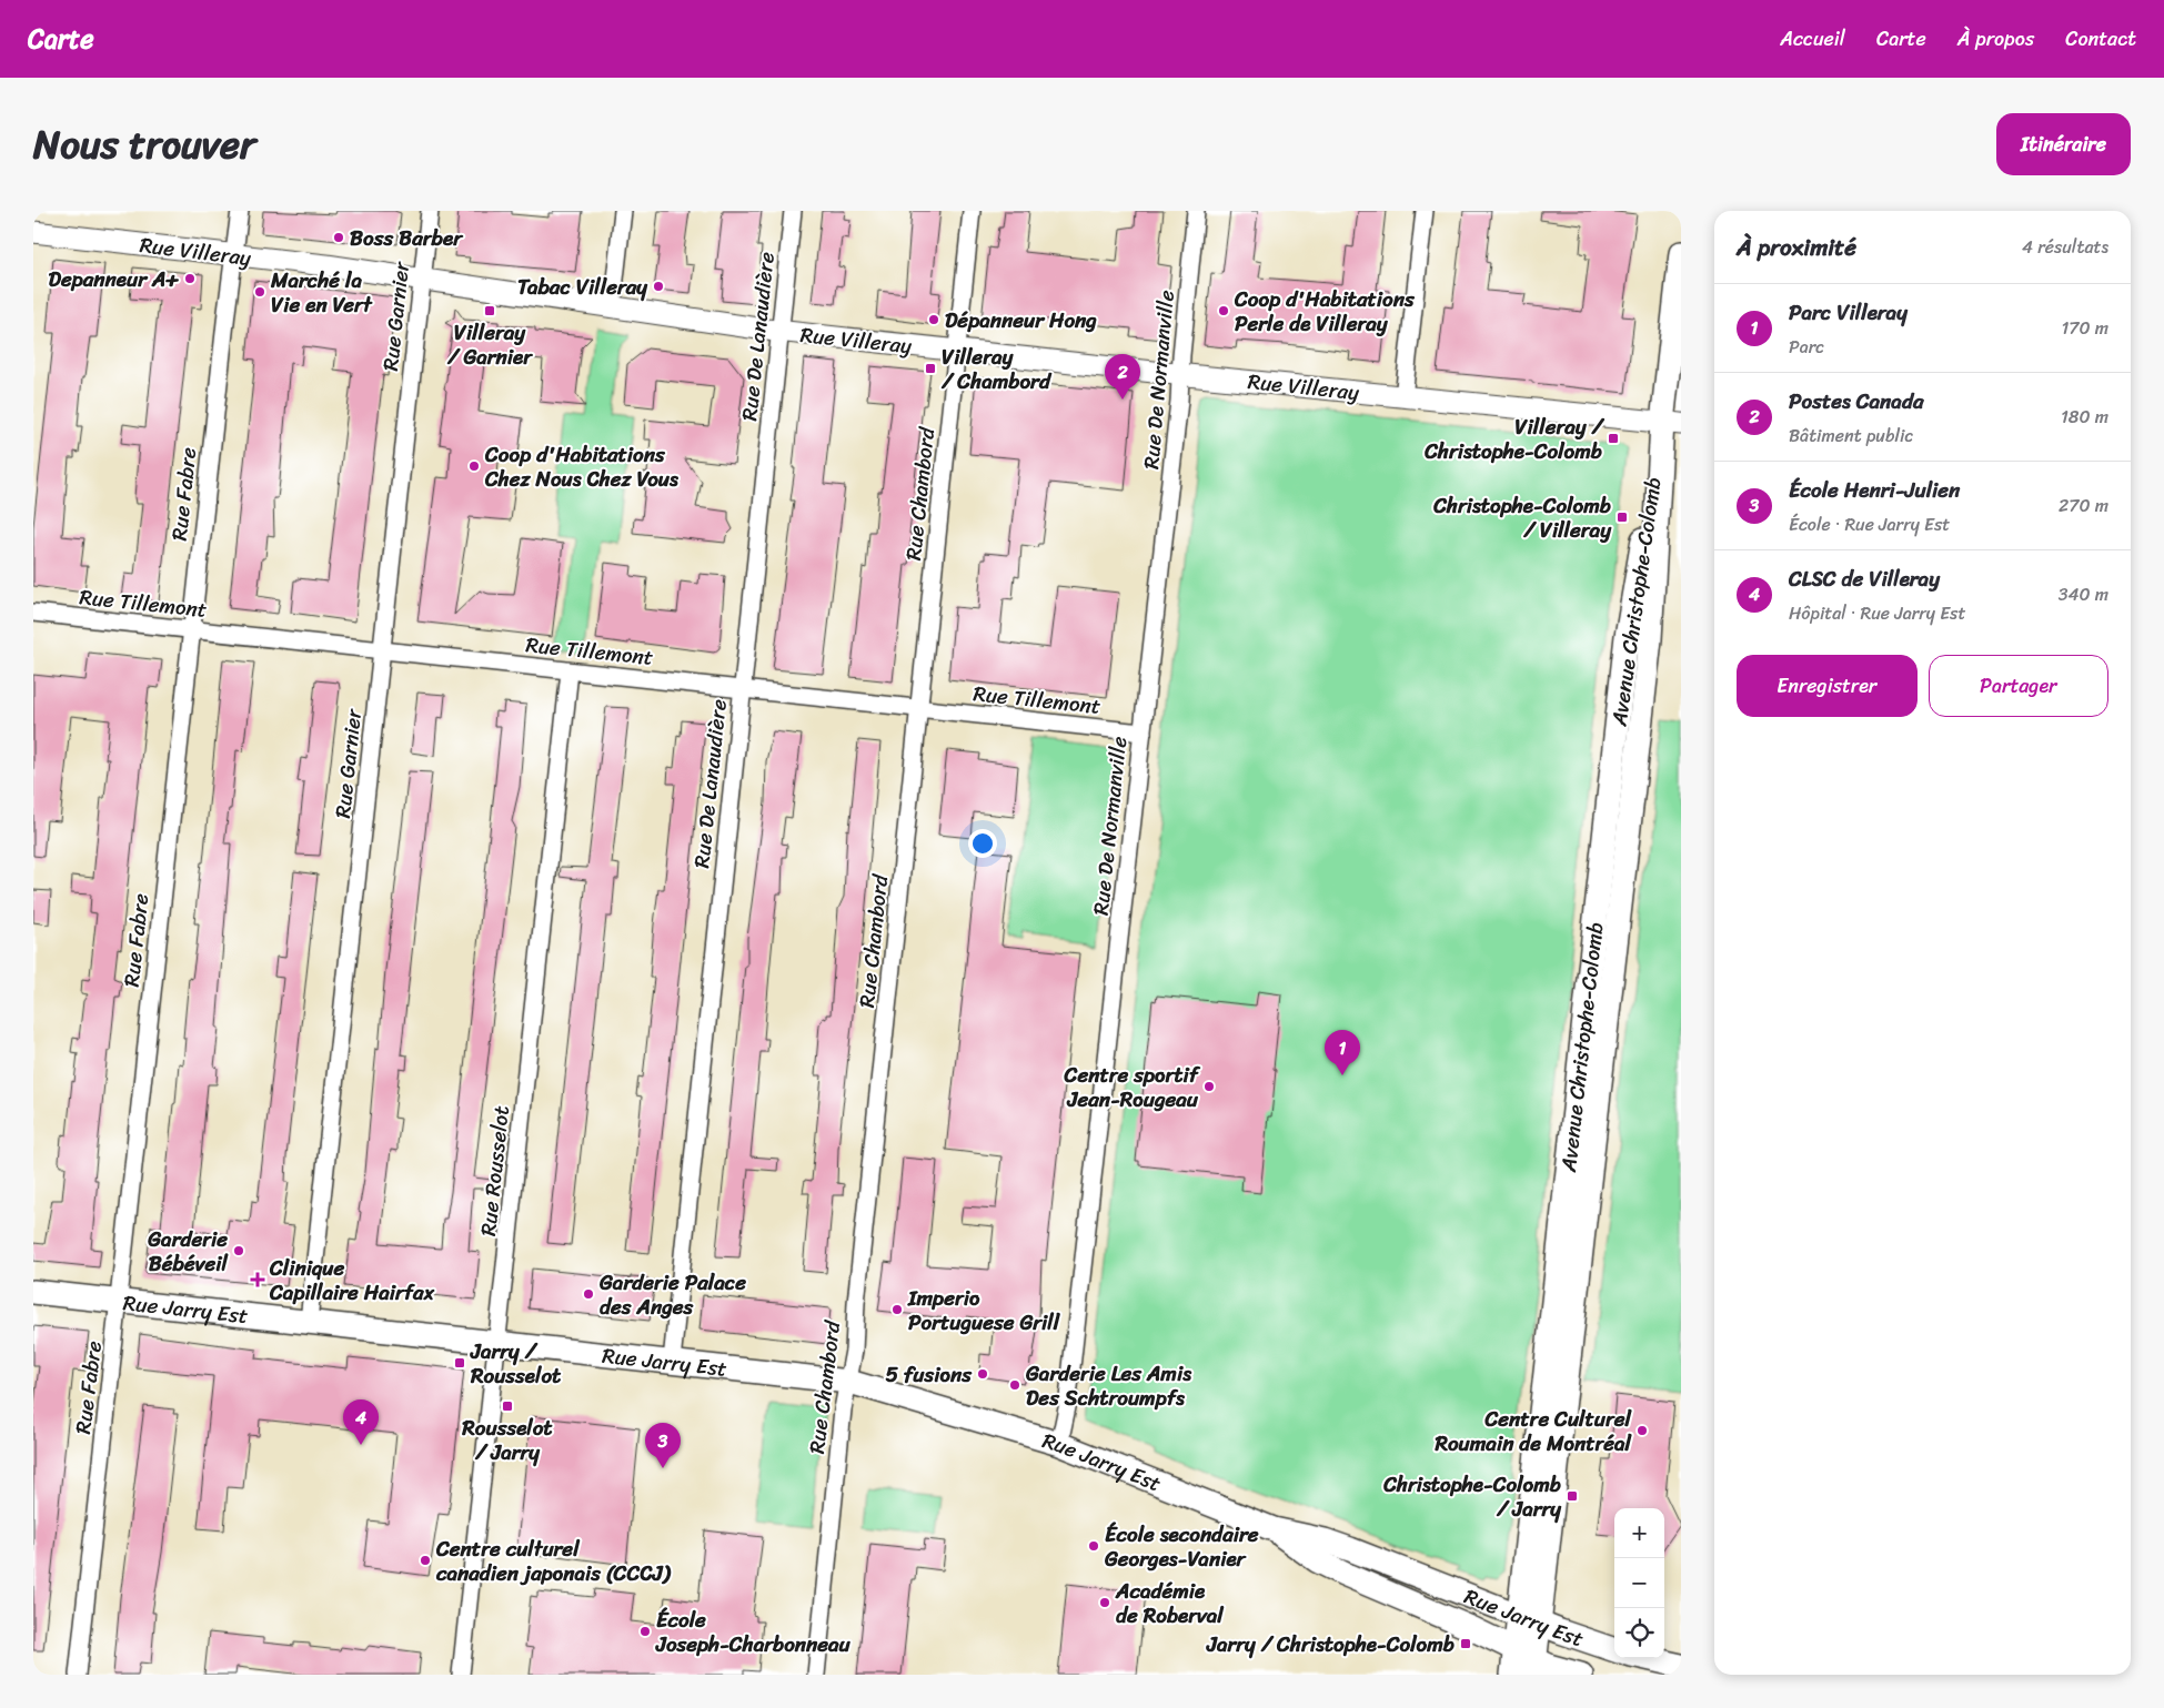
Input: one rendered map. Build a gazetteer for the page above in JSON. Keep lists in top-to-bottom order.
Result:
{
  "streets": {
    "main road": ["Avenue Christophe-Colomb", "Rue Jarry Est"],
    "street": [
      "Rue Villeray",
      "Rue Garnier",
      "Rue De Lanaudière",
      "Rue De Normanville",
      "Rue Fabre",
      "Rue Chambord",
      "Rue Tillemont",
      "Rue Rousselot"
    ]
  },
  "crossings": [
    ["Rue Villeray", "Rue Garnier"],
    ["Rue Villeray", "Rue De Lanaudière"],
    ["Rue Villeray", "Rue De Normanville"],
    ["Rue Villeray", "Rue Fabre"],
    ["Rue Villeray", "Rue Chambord"],
    ["Rue Villeray", "Avenue Christophe-Colomb"],
    ["Rue Garnier", "Rue Tillemont"],
    ["Rue Garnier", "Rue Jarry Est"],
    ["Rue De Lanaudière", "Rue Tillemont"],
    ["Rue De Lanaudière", "Rue Jarry Est"],
    ["Rue De Normanville", "Rue Tillemont"],
    ["Rue De Normanville", "Rue Jarry Est"],
    ["Rue Fabre", "Rue Tillemont"],
    ["Rue Fabre", "Rue Jarry Est"],
    ["Rue Chambord", "Rue Tillemont"],
    ["Rue Chambord", "Rue Jarry Est"],
    ["Avenue Christophe-Colomb", "Rue Jarry Est"],
    ["Rue Tillemont", "Rue Rousselot"],
    ["Rue Rousselot", "Rue Jarry Est"]
  ],
  "places": {
    "other": [
      "Boss Barber",
      "Depanneur A+",
      "Tabac Villeray",
      "Marché la Vie en Vert",
      "Coop d'Habitations Perle de Villeray",
      "Dépanneur Hong",
      "Coop d'Habitations Chez Nous Chez Vous",
      "Centre sportif Jean-Rougeau",
      "Garderie Bébéveil",
      "Garderie Palace des Anges",
      "Imperio Portuguese Grill",
      "5 fusions",
      "Garderie Les Amis Des Schtroumpfs",
      "Centre Culturel Roumain de Montréal",
      "École secondaire Georges-Vanier",
      "Centre culturel canadien japonais (CCCJ)",
      "Académie de Roberval",
      "École Joseph-Charbonneau"
    ],
    "transit": [
      "Villeray / Garnier",
      "Villeray / Chambord",
      "Villeray / Christophe-Colomb",
      "Christophe-Colomb / Villeray",
      "Jarry / Rousselot",
      "Rousselot / Jarry",
      "Christophe-Colomb / Jarry",
      "Jarry / Christophe-Colomb"
    ],
    "health": ["Clinique Capillaire Hairfax"]
  },
  "page": {
    "header": "Carte",
    "nav": [
      "Accueil",
      "Carte",
      "À propos",
      "Contact"
    ],
    "title": "Nous trouver",
    "buttons": [
      "Itinéraire",
      ["Enregistrer", "Partager"]
    ],
    "heading": ["À proximité", "4 résultats"],
    "list": [
      {
        "mark": "1",
        "name": "Parc Villeray",
        "note": "Parc",
        "value": "170 m"
      },
      {
        "mark": "2",
        "name": "Postes Canada",
        "note": "Bâtiment public",
        "value": "180 m"
      },
      {
        "mark": "3",
        "name": "École Henri-Julien",
        "note": "École · Rue Jarry Est",
        "value": "270 m"
      },
      {
        "mark": "4",
        "name": "CLSC de Villeray",
        "note": "Hôpital · Rue Jarry Est",
        "value": "340 m"
      }
    ],
    "pins": [
      "2",
      "1",
      "4",
      "3"
    ],
    "map_buttons": ["+", "−"]
  }
}
